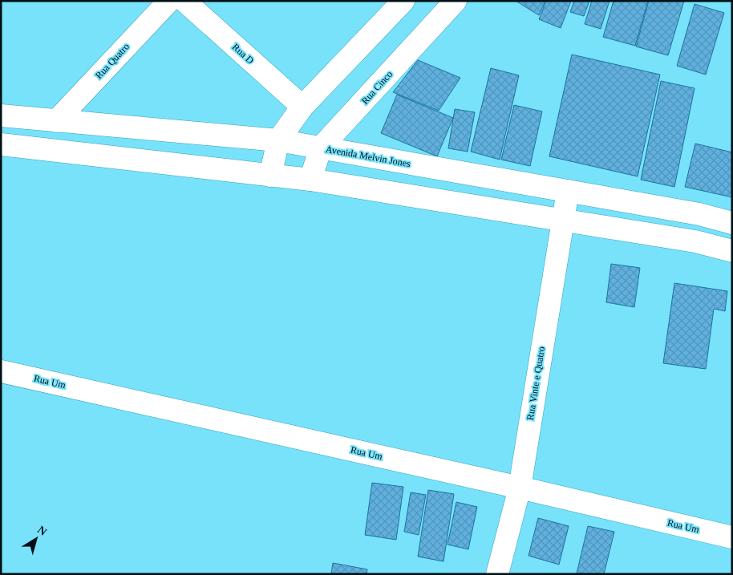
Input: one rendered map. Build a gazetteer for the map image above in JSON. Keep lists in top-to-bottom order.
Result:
{
  "streets": {
    "street": [
      "Rua D",
      "Rua Quatro",
      "Rua Cinco",
      "Avenida Melvin Jones",
      "Rua Um",
      "Rua Vinte e Quatro"
    ]
  },
  "crossings": [
    ["Rua Quatro", "Avenida Melvin Jones"],
    ["Rua Cinco", "Avenida Melvin Jones"],
    ["Avenida Melvin Jones", "Rua Vinte e Quatro"],
    ["Rua Um", "Rua Vinte e Quatro"]
  ],
  "north": "top right"
}
